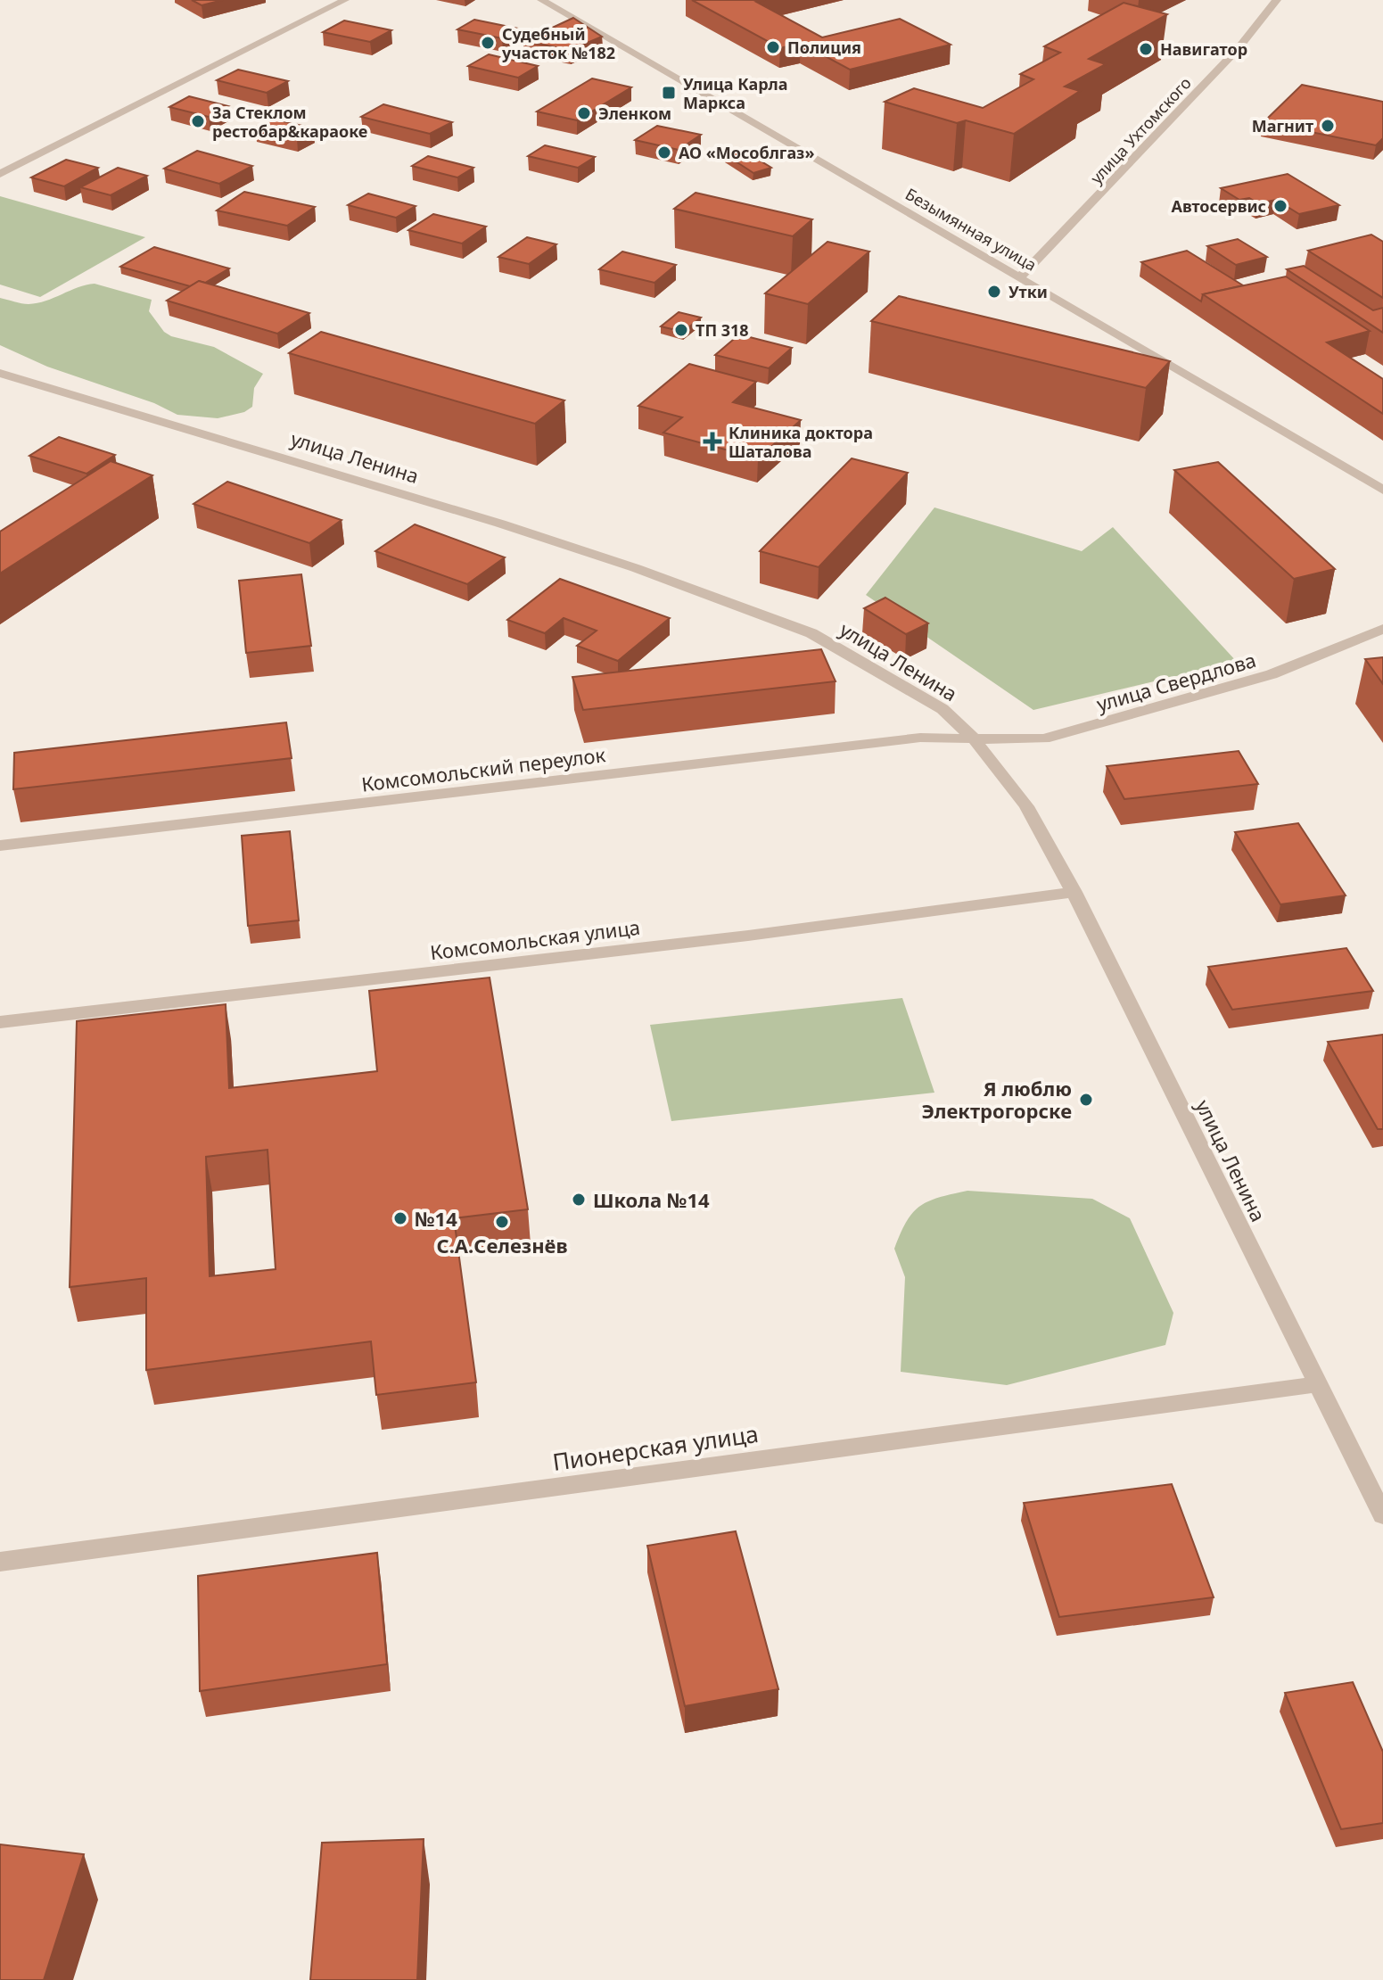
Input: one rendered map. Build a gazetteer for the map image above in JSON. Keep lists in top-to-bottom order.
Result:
{
  "streets": {
    "street": [
      "улица Ухтомского",
      "Безымянная улица",
      "улица Ленина",
      "улица Свердлова",
      "Комсомольский переулок",
      "Комсомольская улица",
      "Пионерская улица"
    ]
  },
  "crossings": [
    ["улица Ухтомского", "Безымянная улица"],
    ["улица Ленина", "улица Свердлова"],
    ["улица Ленина", "Комсомольский переулок"],
    ["улица Ленина", "Комсомольская улица"],
    ["улица Ленина", "Пионерская улица"],
    ["улица Свердлова", "Комсомольский переулок"]
  ],
  "places": {
    "other": [
      "Судебный участок №182",
      "Полиция",
      "Навигатор",
      "Эленком",
      "За Стеклом рестобар&караоке",
      "Магнит",
      "АО «Мособлгаз»",
      "Автосервис",
      "Утки",
      "ТП 318",
      "Я люблю Электрогорске",
      "Школа №14",
      "№14",
      "С.А.Селезнёв"
    ],
    "transit": ["Улица Карла Маркса"],
    "health": ["Клиника доктора Шаталова"]
  }
}
